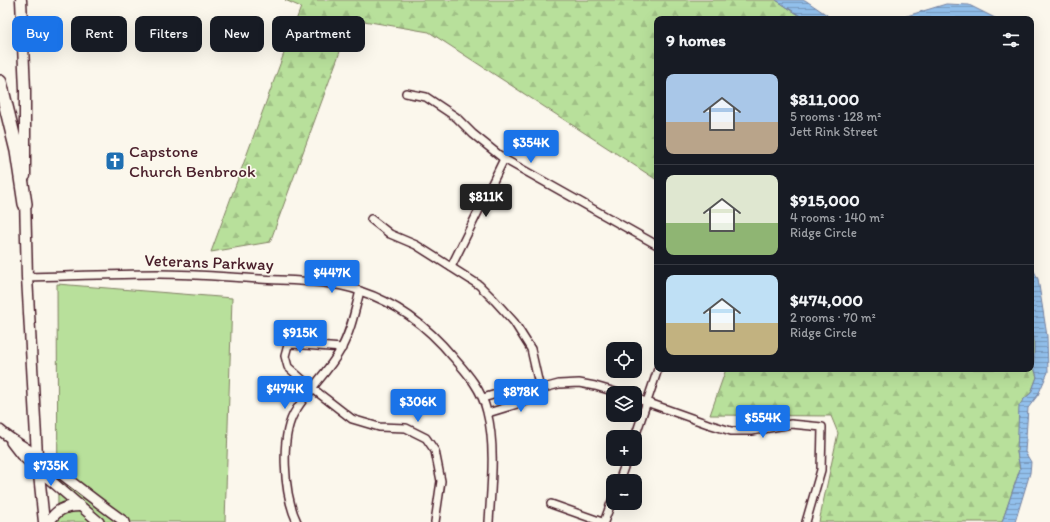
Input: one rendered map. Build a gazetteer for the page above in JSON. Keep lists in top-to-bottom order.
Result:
{
  "streets": {
    "street": ["Veterans Parkway"]
  },
  "places": {
    "church": ["Capstone Church Benbrook"]
  },
  "page": {
    "chip": [
      "Buy",
      "Rent",
      "Filters",
      "New",
      "Apartment"
    ],
    "heading": "9 homes",
    "list": [
      {
        "name": "$811,000",
        "note": "5 rooms · 128 m² · Jett Rink Street"
      },
      {
        "name": "$915,000",
        "note": "4 rooms · 140 m² · Ridge Circle"
      },
      {
        "name": "$474,000",
        "note": "2 rooms · 70 m² · Ridge Circle"
      }
    ],
    "price": [
      "$354K",
      "$811K",
      "$447K",
      "$915K",
      "$474K",
      "$878K",
      "$306K",
      "$554K",
      "$735K"
    ],
    "map_buttons": ["+", "−"]
  }
}
